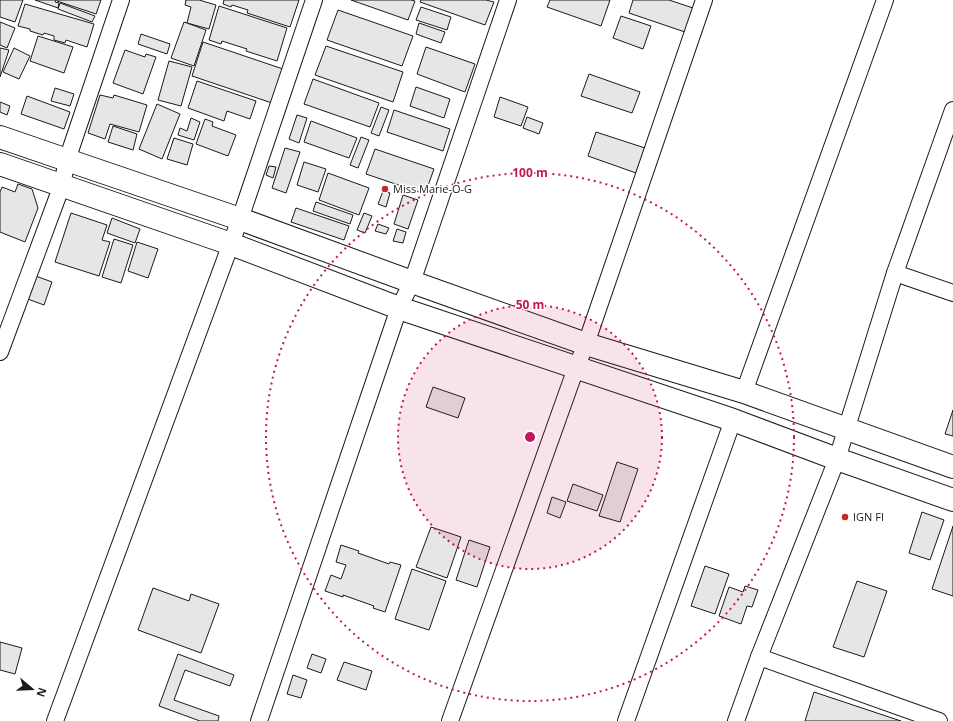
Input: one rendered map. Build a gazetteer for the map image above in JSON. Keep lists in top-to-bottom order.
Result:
{
  "places": ["Miss Marie-O-G", "IGN FI"],
  "north": "right",
  "rings": ["100 m", "50 m"]
}
